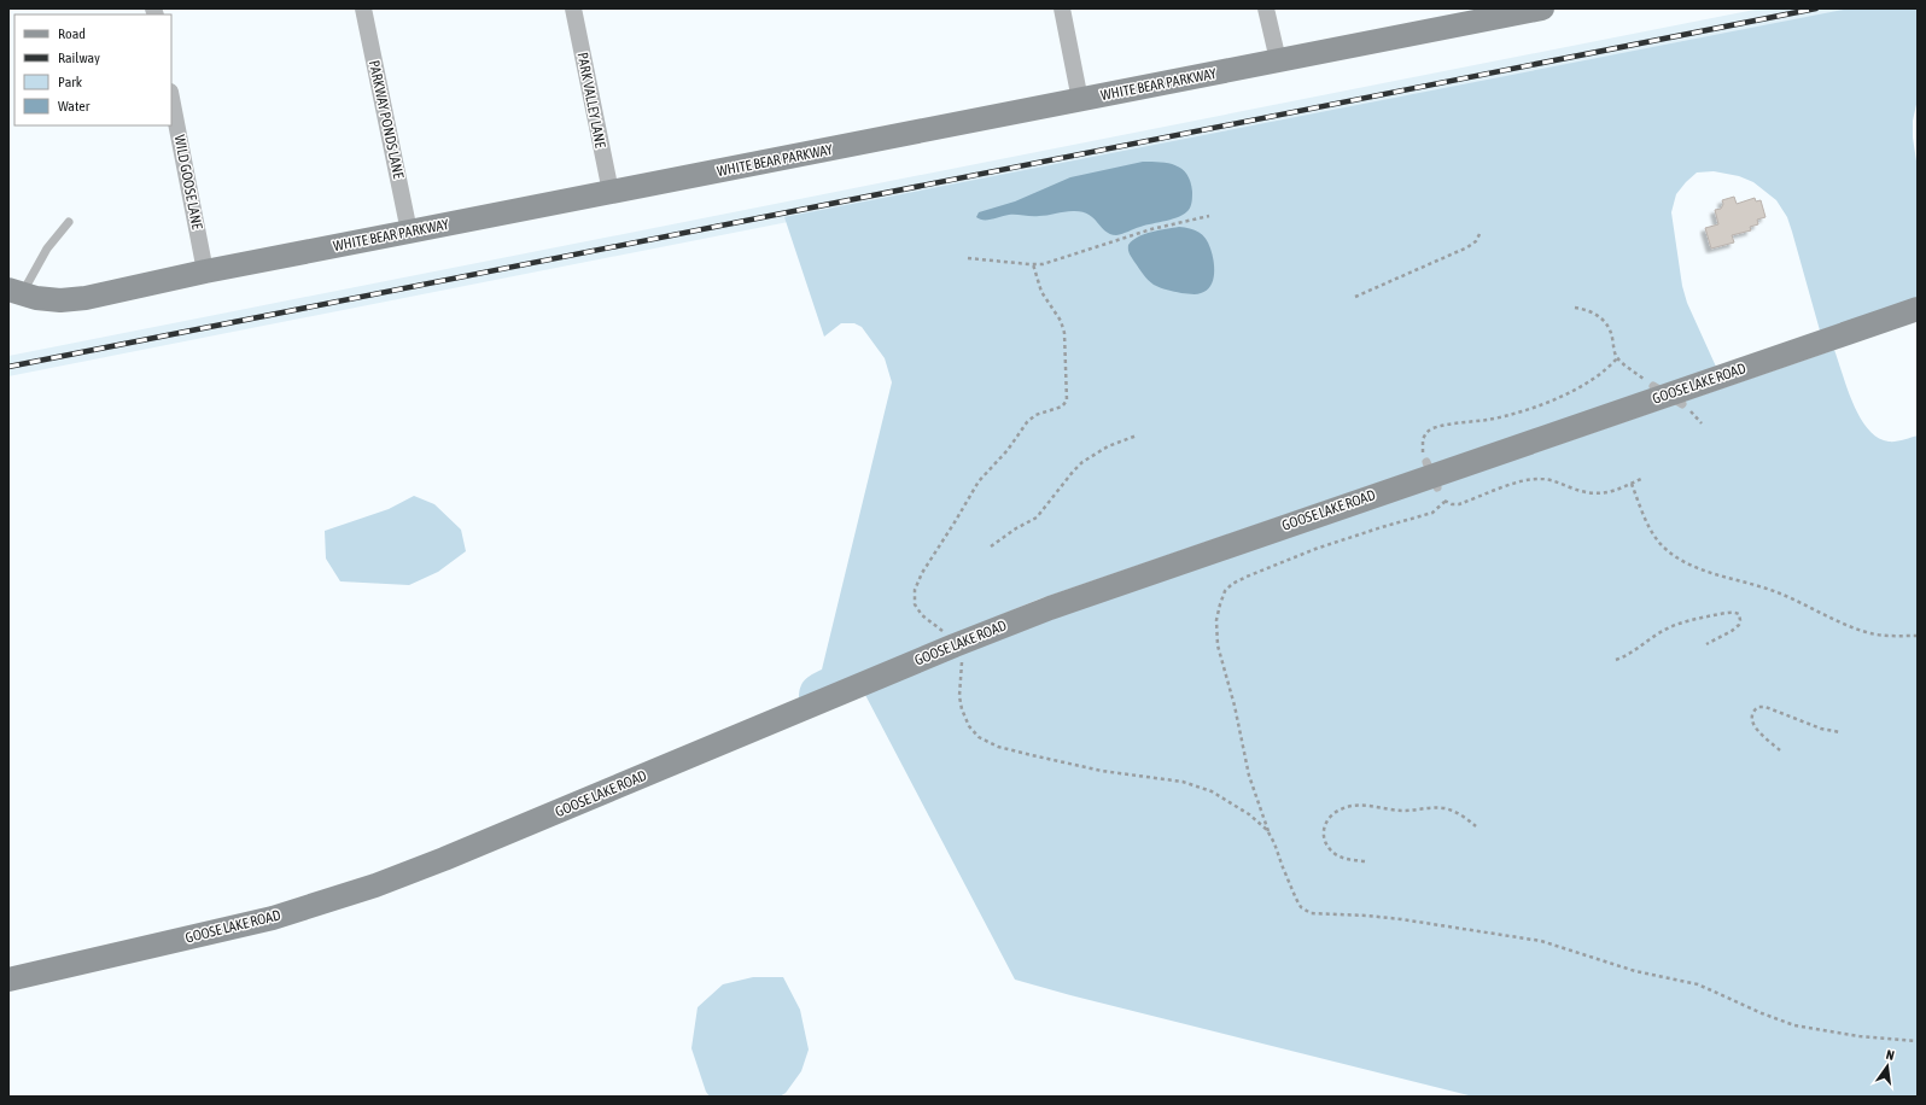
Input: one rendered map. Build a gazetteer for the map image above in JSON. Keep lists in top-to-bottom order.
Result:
{
  "streets": {
    "street": [
      "WHITE BEAR PARKWAY",
      "PARK VALLEY LANE",
      "PARKWAY PONDS LANE",
      "WILD GOOSE LANE",
      "GOOSE LAKE ROAD"
    ]
  },
  "crossings": [
    ["WHITE BEAR PARKWAY", "PARK VALLEY LANE"],
    ["WHITE BEAR PARKWAY", "PARKWAY PONDS LANE"],
    ["WHITE BEAR PARKWAY", "WILD GOOSE LANE"]
  ],
  "legend": [
    "Road",
    "Railway",
    "Park",
    "Water"
  ],
  "north": "top"
}
